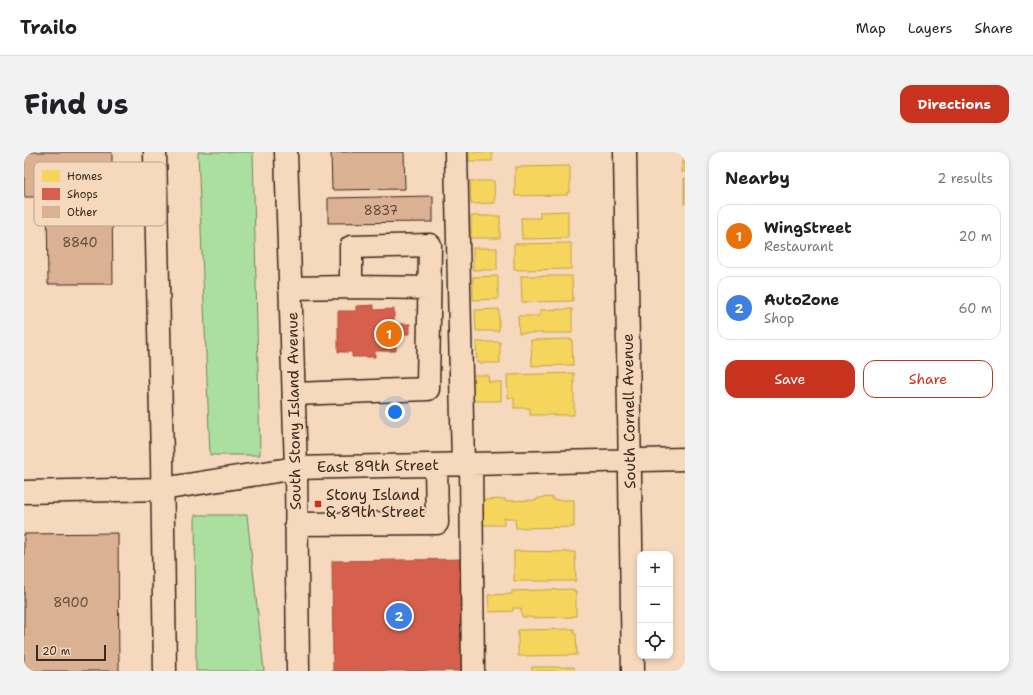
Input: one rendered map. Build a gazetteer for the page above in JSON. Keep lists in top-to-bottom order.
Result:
{
  "streets": {
    "main road": ["South Stony Island Avenue", "South Cornell Avenue", "East 89th Street"]
  },
  "crossings": [
    ["South Stony Island Avenue", "East 89th Street"],
    ["South Cornell Avenue", "East 89th Street"]
  ],
  "places": {
    "transit": ["Stony Island & 89th Street"]
  },
  "house_numbers": ["8837", "8840", "8900"],
  "legend": ["Homes", "Shops", "Other"],
  "scale_bar": "20 m",
  "page": {
    "header": "Trailo",
    "nav": ["Map", "Layers", "Share"],
    "title": "Find us",
    "buttons": [
      "Directions",
      ["Save", "Share"]
    ],
    "heading": ["Nearby", "2 results"],
    "list": [
      {
        "mark": "1",
        "name": "WingStreet",
        "note": "Restaurant",
        "value": "20 m"
      },
      {
        "mark": "2",
        "name": "AutoZone",
        "note": "Shop",
        "value": "60 m"
      }
    ],
    "pins": ["1", "2"],
    "map_buttons": ["+", "−"],
    "scale": "20 m"
  }
}
